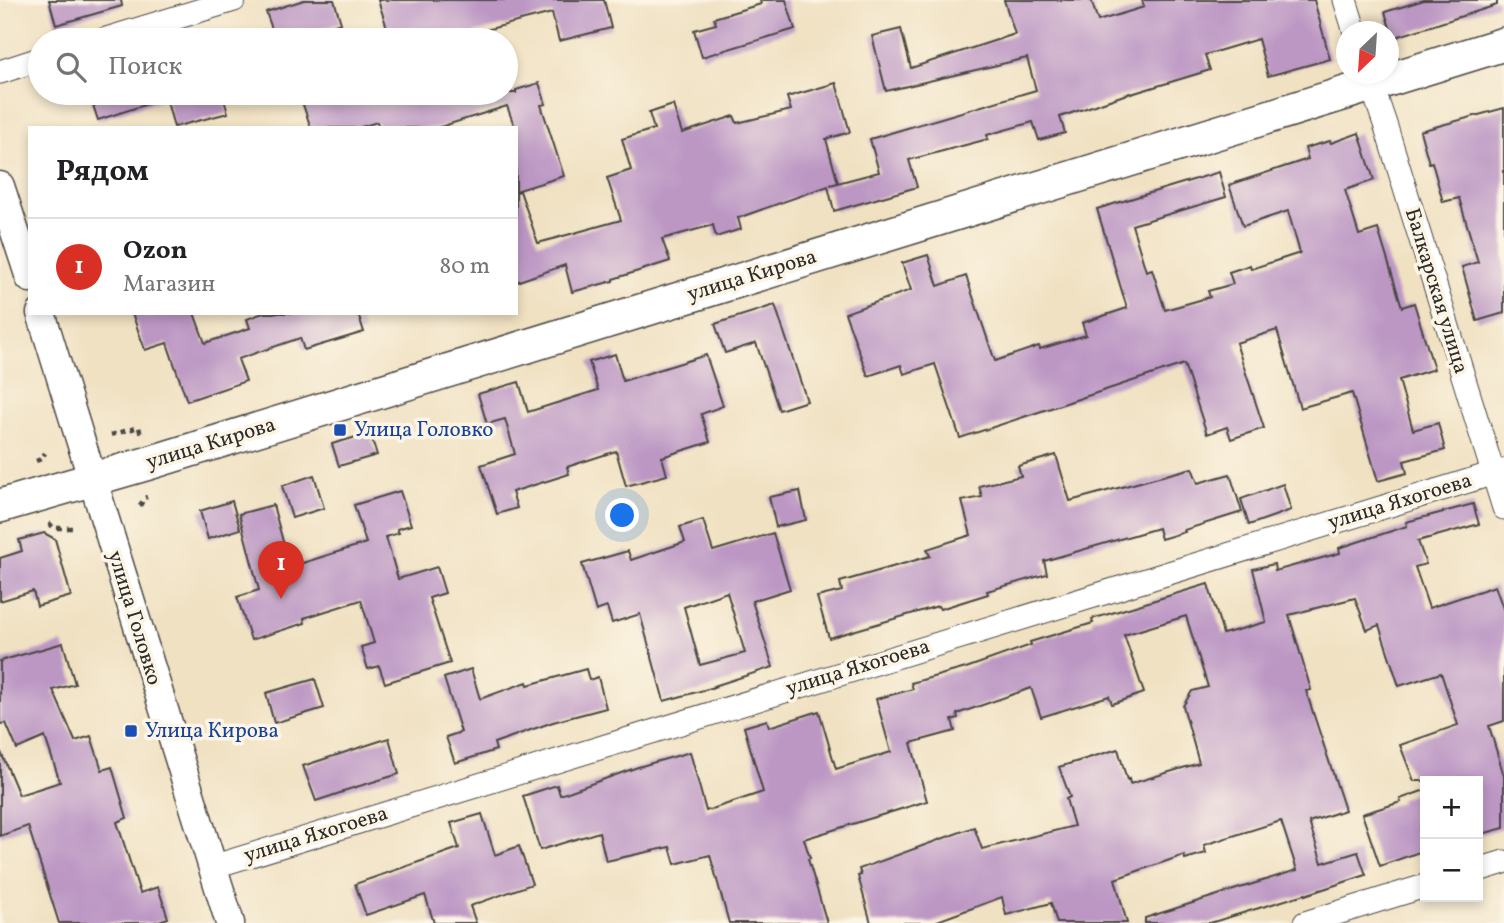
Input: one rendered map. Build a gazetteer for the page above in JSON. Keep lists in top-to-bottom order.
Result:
{
  "streets": {
    "main road": ["улица Кирова"],
    "street": ["Балкарская улица", "улица Яхогоева", "улица Головко"]
  },
  "crossings": [
    ["улица Кирова", "улица Головко"],
    ["Балкарская улица", "улица Яхогоева"],
    ["улица Яхогоева", "улица Головко"]
  ],
  "places": {
    "transit": ["Улица Головко", "Улица Кирова"]
  },
  "north": "bottom left",
  "page": {
    "search": "Поиск",
    "heading": "Рядом",
    "list": [
      {
        "mark": "1",
        "name": "Ozon",
        "note": "Магазин",
        "value": "80 m"
      }
    ],
    "pins": "1",
    "map_buttons": ["+", "−"]
  }
}
